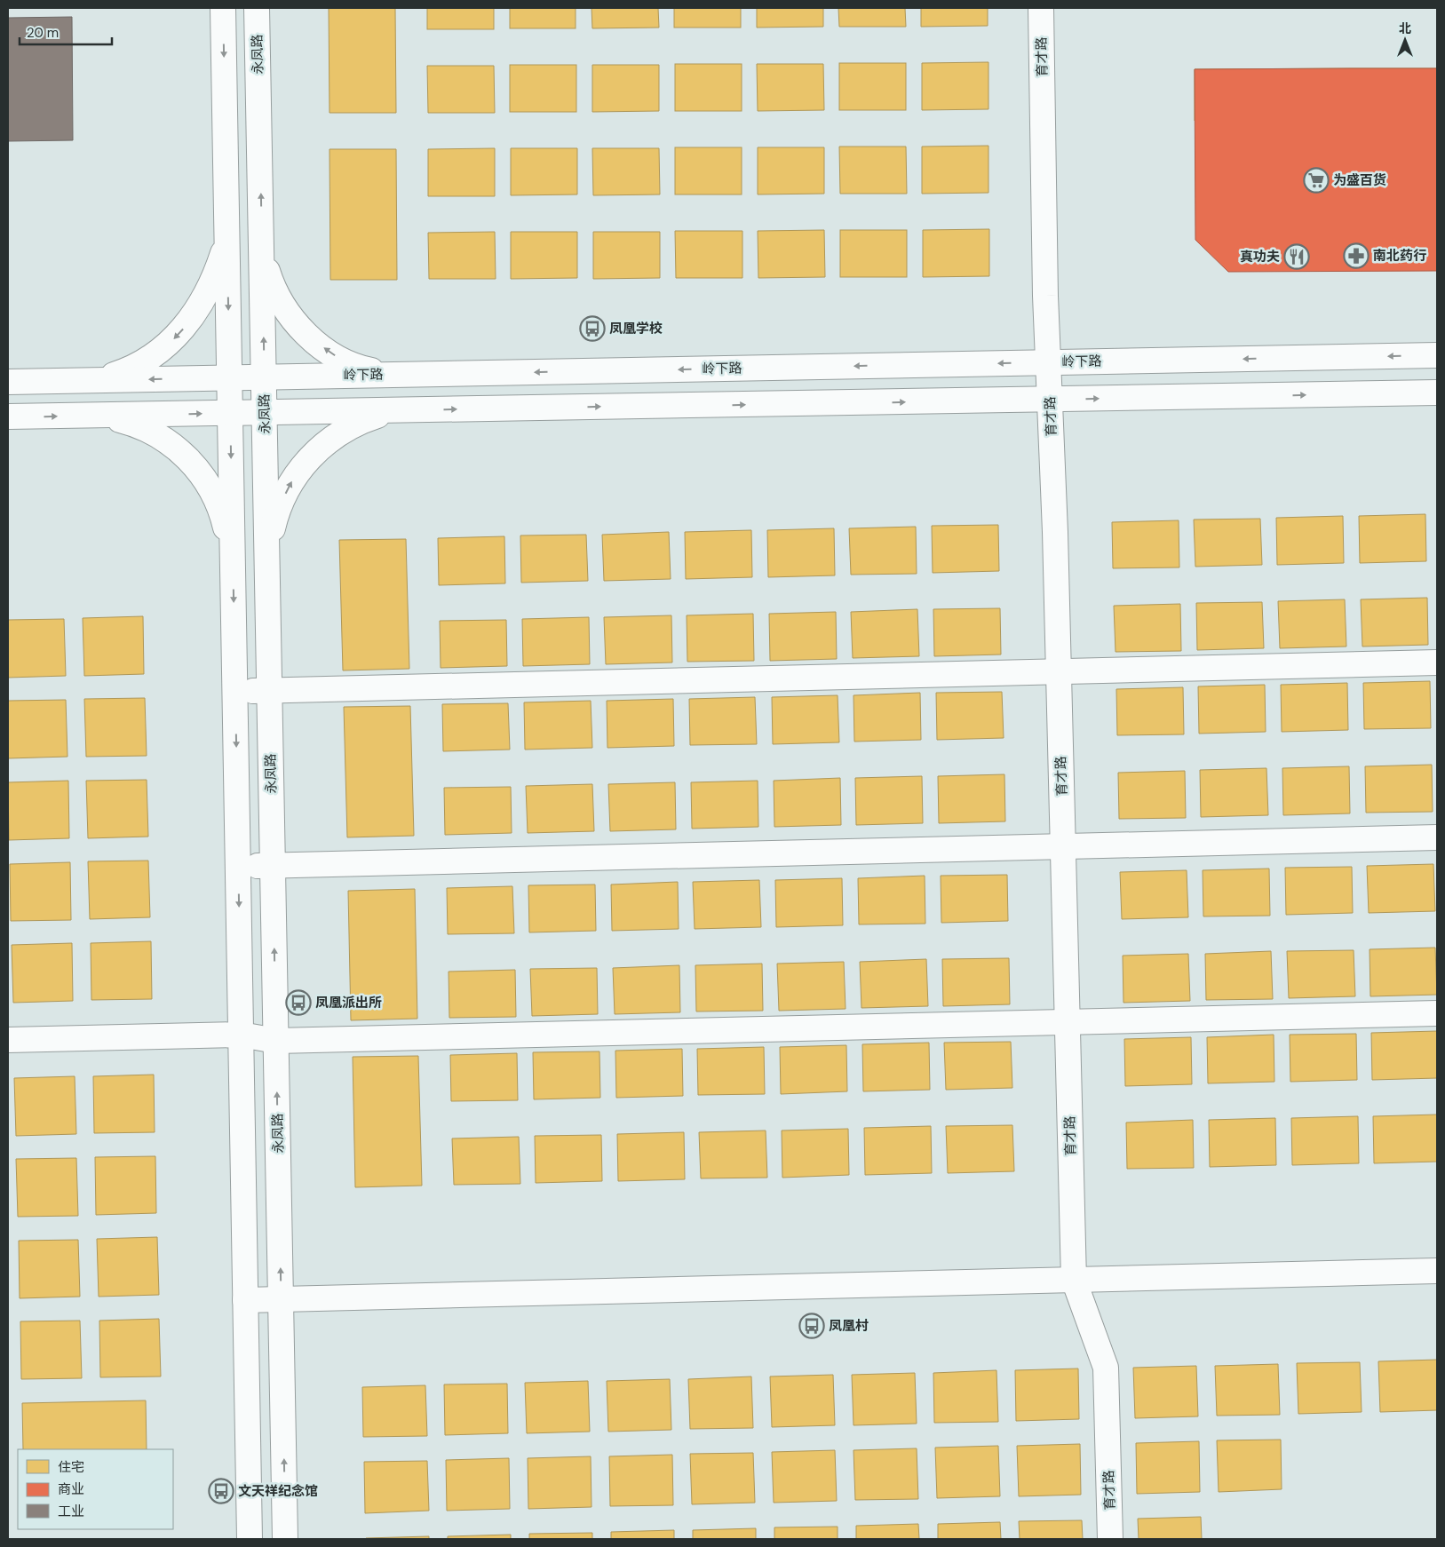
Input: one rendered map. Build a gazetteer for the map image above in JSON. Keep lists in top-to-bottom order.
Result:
{
  "streets": {
    "street": ["永凤路", "育才路", "岭下路"]
  },
  "crossings": [
    ["永凤路", "岭下路"],
    ["育才路", "岭下路"]
  ],
  "places": {
    "supermarket": ["为盛百货"],
    "pharmacy": ["南北药行"],
    "restaurant": ["真功夫"],
    "bus stop": [
      "凤凰学校",
      "凤凰派出所",
      "凤凰村",
      "文天祥纪念馆"
    ]
  },
  "legend": ["住宅", "商业", "工业"],
  "scale_bar": "20 m",
  "north": "top"
}
